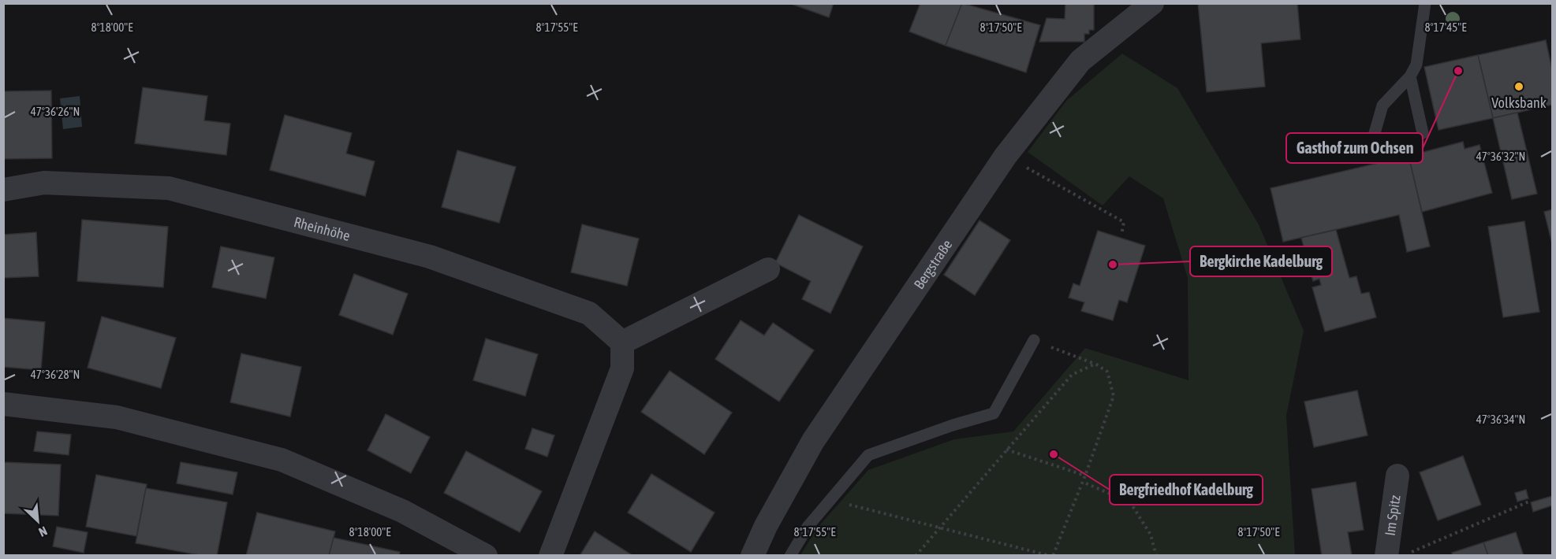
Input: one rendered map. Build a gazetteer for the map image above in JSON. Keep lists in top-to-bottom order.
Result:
{
  "streets": {
    "street": ["Rheinhöhe", "Bergstraße", "Im Spitz"]
  },
  "places": [
    "Gasthof zum Ochsen",
    "Volksbank",
    "Bergkirche Kadelburg",
    "Bergfriedhof Kadelburg"
  ],
  "north": "bottom right",
  "coordinates": [
    "8°18'00\"E",
    "8°17'55\"E",
    "8°17'50\"E",
    "8°17'45\"E",
    "47°36'26\"N",
    "47°36'32\"N",
    "47°36'28\"N",
    "47°36'34\"N"
  ]
}
